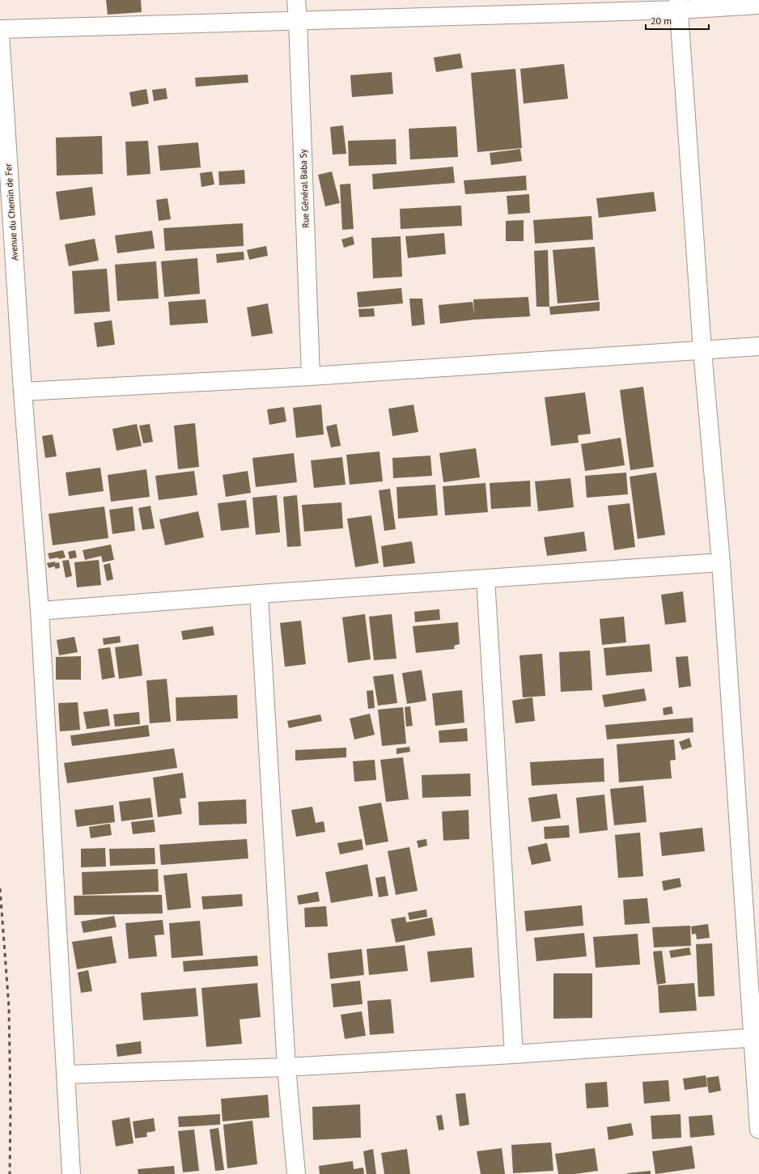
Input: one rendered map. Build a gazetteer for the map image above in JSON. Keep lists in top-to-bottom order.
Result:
{
  "streets": {
    "street": ["Rue Général Baba Sy", "Avenue du Chemin de Fer"]
  },
  "scale_bar": "20 m"
}
